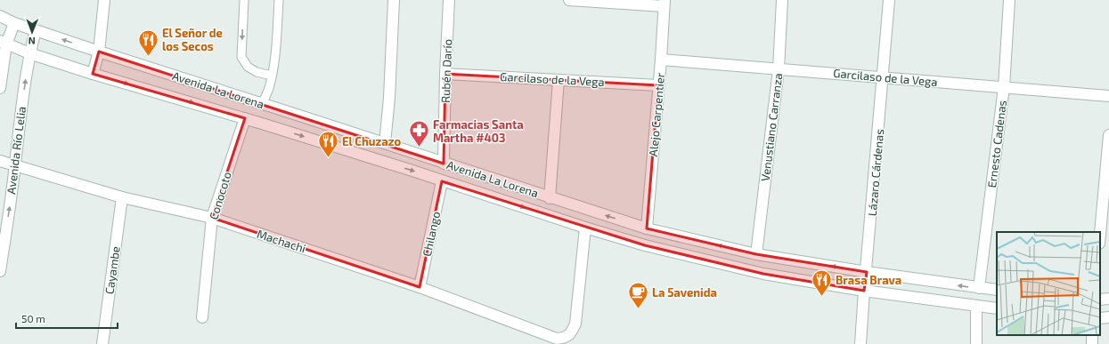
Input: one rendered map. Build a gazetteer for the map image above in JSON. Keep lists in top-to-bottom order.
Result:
{
  "streets": {
    "street": [
      "Rubén Darío",
      "Garcilaso de la Vega",
      "Avenida La Lorena",
      "Alejo Carpentier",
      "Venustiano Carranza",
      "Ernesto Cadenas",
      "Avenida Río Lelia",
      "Lázaro Cárdenas",
      "Conocoto",
      "Chilango",
      "Machachi",
      "Cayambe"
    ]
  },
  "crossings": [
    ["Rubén Darío", "Garcilaso de la Vega"],
    ["Rubén Darío", "Avenida La Lorena"],
    ["Garcilaso de la Vega", "Alejo Carpentier"],
    ["Garcilaso de la Vega", "Venustiano Carranza"],
    ["Garcilaso de la Vega", "Ernesto Cadenas"],
    ["Garcilaso de la Vega", "Lázaro Cárdenas"],
    ["Avenida La Lorena", "Alejo Carpentier"],
    ["Avenida La Lorena", "Venustiano Carranza"],
    ["Avenida La Lorena", "Ernesto Cadenas"],
    ["Avenida La Lorena", "Avenida Río Lelia"],
    ["Avenida La Lorena", "Lázaro Cárdenas"],
    ["Avenida La Lorena", "Conocoto"],
    ["Avenida La Lorena", "Chilango"],
    ["Avenida La Lorena", "Machachi"],
    ["Avenida Río Lelia", "Machachi"],
    ["Conocoto", "Machachi"],
    ["Chilango", "Machachi"],
    ["Machachi", "Cayambe"]
  ],
  "one_way": ["Avenida Río Lelia"],
  "places": {
    "restaurant": ["El Señor de los Secos", "El Chuzazo", "Brasa Brava"],
    "pharmacy": ["Farmacias Santa Martha #403"],
    "cafe": ["La 5avenida"]
  },
  "scale_bar": "50 m",
  "north": "bottom"
}
